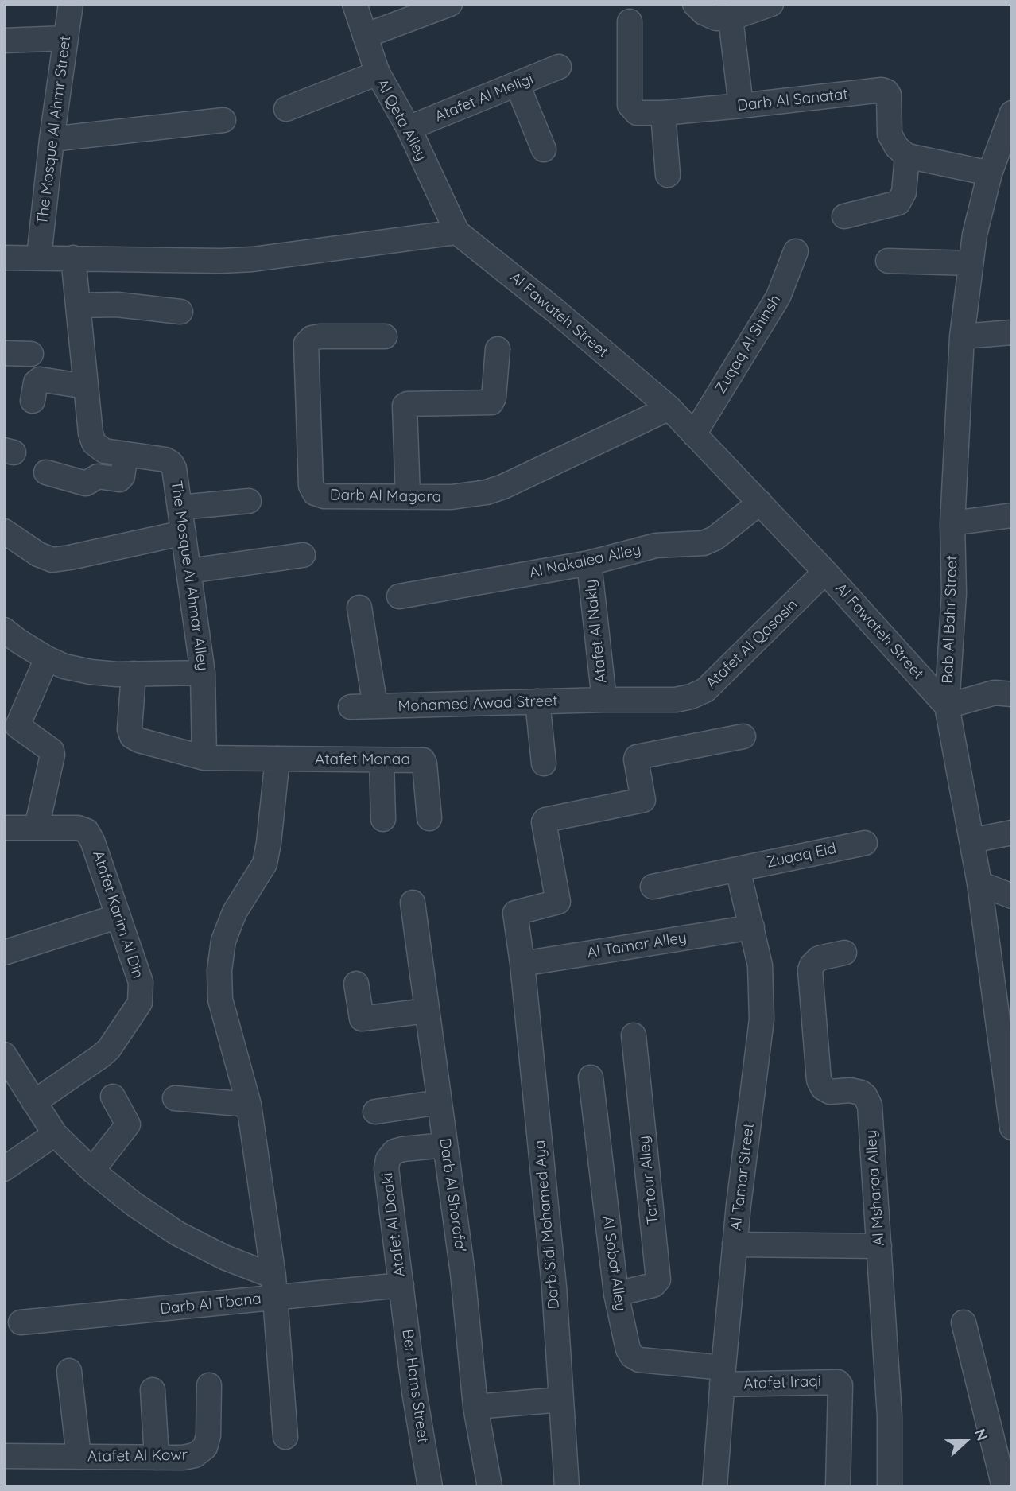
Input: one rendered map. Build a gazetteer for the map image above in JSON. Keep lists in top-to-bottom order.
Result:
{
  "streets": {
    "street": [
      "Atafet Al Meligi",
      "Darb Al Sanatat",
      "Al Qeta Alley",
      "The Mosque Al Ahmr Street",
      "Al Fawateh Street",
      "Zuqaq Al Shinsh",
      "Darb Al Magara",
      "Al Nakalea Alley",
      "The Mosque Al Ahmar Alley",
      "Bab Al Bahr Street",
      "Atafet Al Nakly",
      "Atafet Al Qasasin",
      "Mohamed Awad Street",
      "Atafet Monaa",
      "Zuqaq Eid",
      "Atafet Karim Al Din",
      "Al Tamar Alley",
      "Al Tamar Street",
      "Tartour Alley",
      "Al Msharqa Alley",
      "Darb Al Shorafa'",
      "Atafet Al Doaki",
      "Darb Sidi Mohamed Aya",
      "Al Sobat Alley",
      "Darb Al Tbana",
      "Atafet Iraqi",
      "Ber Homs Street",
      "Atafet Al Kowr"
    ]
  },
  "crossings": [
    ["Atafet Al Meligi", "Al Qeta Alley"],
    ["Al Qeta Alley", "Al Fawateh Street"],
    ["Al Fawateh Street", "Zuqaq Al Shinsh"],
    ["Al Fawateh Street", "Darb Al Magara"],
    ["Al Fawateh Street", "Al Nakalea Alley"],
    ["Al Fawateh Street", "Bab Al Bahr Street"],
    ["Al Fawateh Street", "Atafet Al Qasasin"],
    ["Al Nakalea Alley", "Atafet Al Nakly"],
    ["The Mosque Al Ahmar Alley", "Atafet Monaa"],
    ["Atafet Al Nakly", "Atafet Al Qasasin"],
    ["Atafet Al Nakly", "Mohamed Awad Street"],
    ["Atafet Al Qasasin", "Mohamed Awad Street"],
    ["Zuqaq Eid", "Al Tamar Street"],
    ["Al Tamar Alley", "Al Tamar Street"],
    ["Al Tamar Alley", "Darb Sidi Mohamed Aya"],
    ["Al Tamar Street", "Al Sobat Alley"],
    ["Al Tamar Street", "Atafet Iraqi"],
    ["Tartour Alley", "Al Sobat Alley"],
    ["Darb Al Shorafa'", "Atafet Al Doaki"],
    ["Atafet Al Doaki", "Darb Al Tbana"],
    ["Atafet Al Doaki", "Ber Homs Street"],
    ["Al Sobat Alley", "Atafet Iraqi"],
    ["Darb Al Tbana", "Ber Homs Street"]
  ],
  "north": "right"
}
